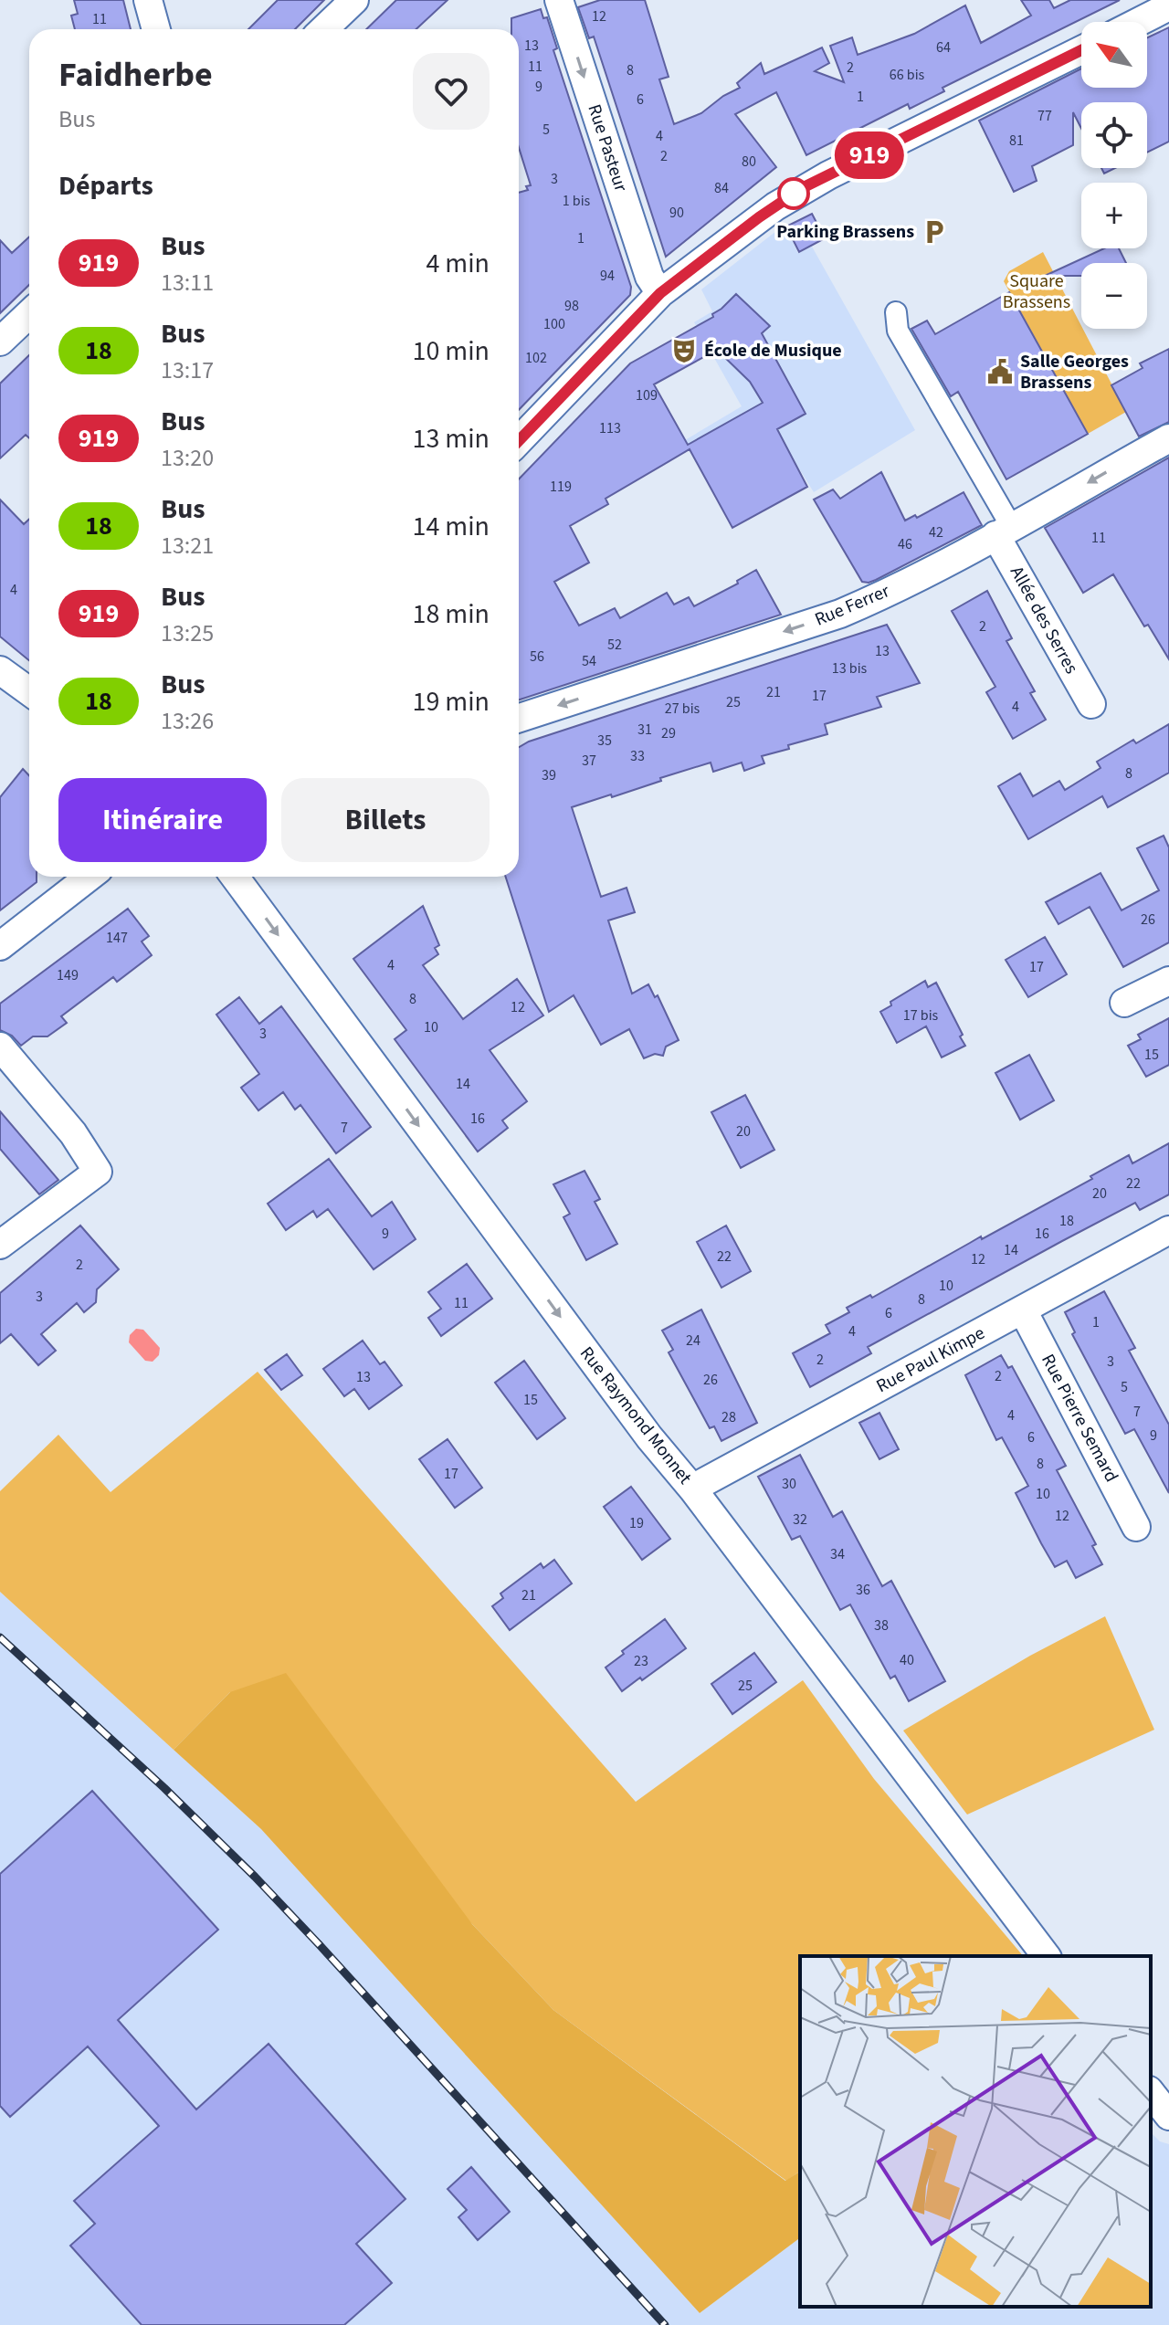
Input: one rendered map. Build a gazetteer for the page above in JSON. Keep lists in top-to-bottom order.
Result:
{
  "streets": {
    "street": [
      "Rue Pasteur",
      "Rue Ferrer",
      "Allée des Serres",
      "Rue Paul Kimpe",
      "Rue Raymond Monnet",
      "Rue Pierre Semard"
    ]
  },
  "crossings": [
    ["Rue Ferrer", "Allée des Serres"],
    ["Rue Paul Kimpe", "Rue Raymond Monnet"],
    ["Rue Paul Kimpe", "Rue Pierre Semard"]
  ],
  "one_way": ["Rue Pasteur", "Rue Ferrer", "Rue Raymond Monnet"],
  "parks": ["Square Brassens"],
  "places": {
    "parking": ["Parking Brassens"],
    "theatre": ["École de Musique"],
    "public building": ["Salle Georges Brassens"]
  },
  "lines": ["bus line 919"],
  "house_numbers": [
    "12",
    "11",
    "13",
    "64",
    "11",
    "2",
    "8",
    "66 bis",
    "9",
    "1",
    "6",
    "77",
    "5",
    "4",
    "81",
    "2",
    "80",
    "3",
    "84",
    "1 bis",
    "90",
    "1",
    "94",
    "98",
    "100",
    "102",
    "109",
    "113",
    "119",
    "42",
    "11",
    "46",
    "4",
    "2",
    "52",
    "13",
    "56",
    "54",
    "13 bis",
    "21",
    "17",
    "25",
    "4",
    "27 bis",
    "31",
    "29",
    "35",
    "33",
    "37",
    "8",
    "39",
    "26",
    "147",
    "4",
    "17",
    "149",
    "8",
    "12",
    "17 bis",
    "10",
    "3",
    "15",
    "14",
    "16",
    "7",
    "20",
    "22",
    "20",
    "18",
    "9",
    "16",
    "14",
    "22",
    "12",
    "2",
    "10",
    "3",
    "8",
    "11",
    "6",
    "1",
    "4",
    "24",
    "2",
    "3",
    "2",
    "13",
    "26",
    "5",
    "15",
    "7",
    "4",
    "28",
    "9",
    "6",
    "8",
    "17",
    "30",
    "10",
    "12",
    "32",
    "19",
    "34",
    "36",
    "21",
    "38",
    "40",
    "23",
    "25"
  ],
  "north": "top left",
  "page": {
    "on_map": "919",
    "map_buttons": ["+", "−"],
    "heading": [
      ["Faidherbe", "Bus"],
      "Départs"
    ],
    "list": [
      {
        "mark": "919",
        "name": "Bus",
        "note": "13:11",
        "value": "4 min"
      },
      {
        "mark": "18",
        "name": "Bus",
        "note": "13:17",
        "value": "10 min"
      },
      {
        "mark": "919",
        "name": "Bus",
        "note": "13:20",
        "value": "13 min"
      },
      {
        "mark": "18",
        "name": "Bus",
        "note": "13:21",
        "value": "14 min"
      },
      {
        "mark": "919",
        "name": "Bus",
        "note": "13:25",
        "value": "18 min"
      },
      {
        "mark": "18",
        "name": "Bus",
        "note": "13:26",
        "value": "19 min"
      }
    ],
    "buttons": ["Itinéraire", "Billets"]
  }
}
